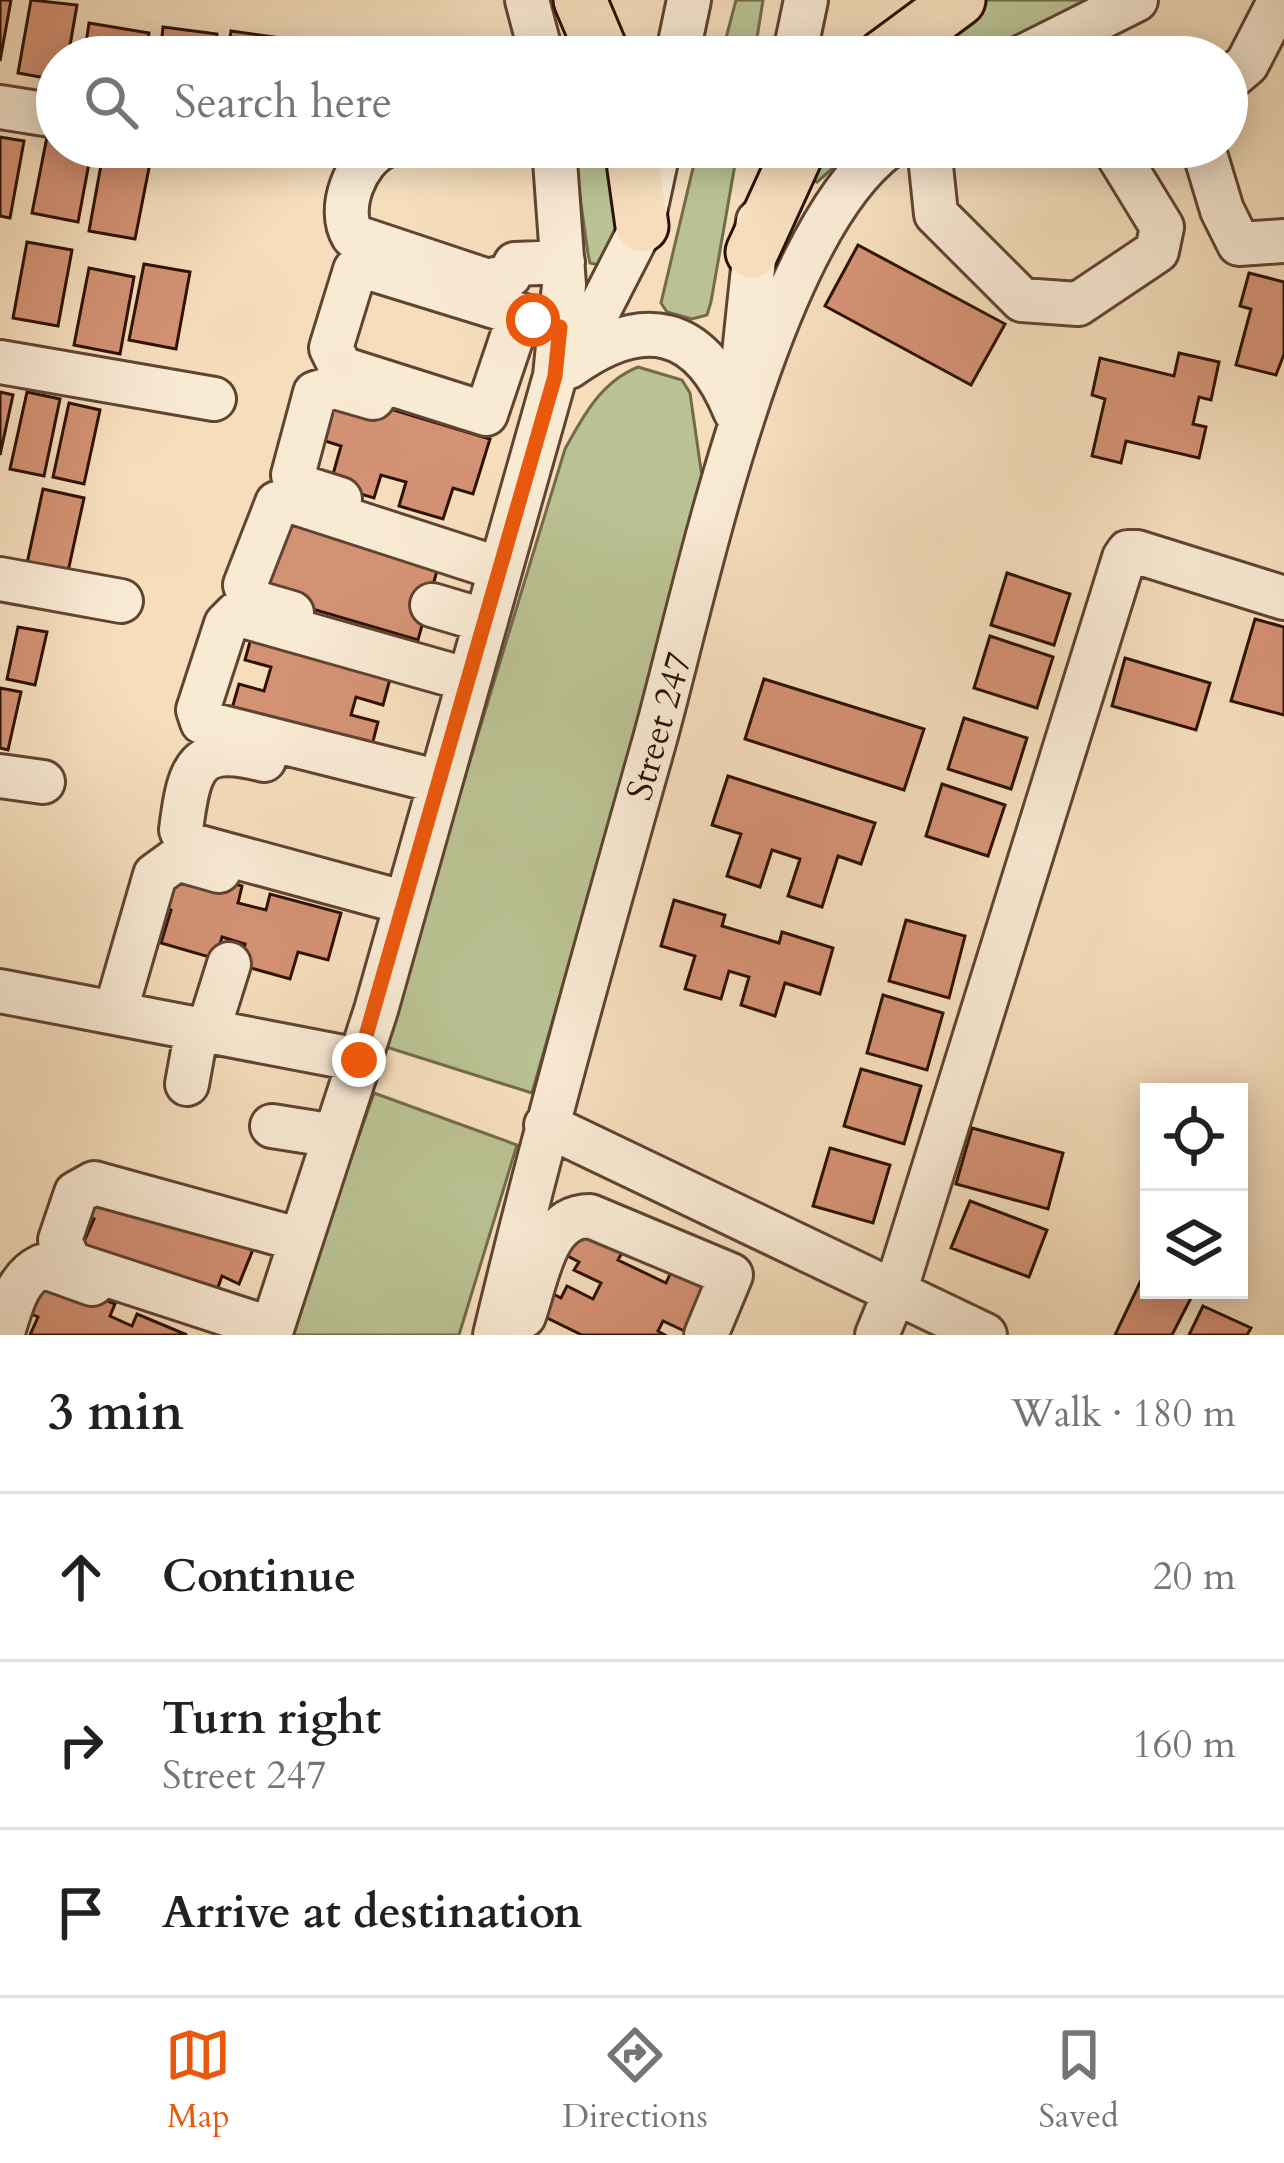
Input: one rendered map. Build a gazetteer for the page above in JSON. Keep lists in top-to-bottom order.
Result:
{
  "streets": {
    "street": ["Street 247"]
  },
  "page": {
    "search": "Search here",
    "heading": ["3 min", "Walk · 180 m"],
    "list": [
      ["Continue", "20 m"],
      ["Turn right", "Street 247", "160 m"],
      "Arrive at destination"
    ],
    "nav": ["Map", "Directions", "Saved"]
  }
}
